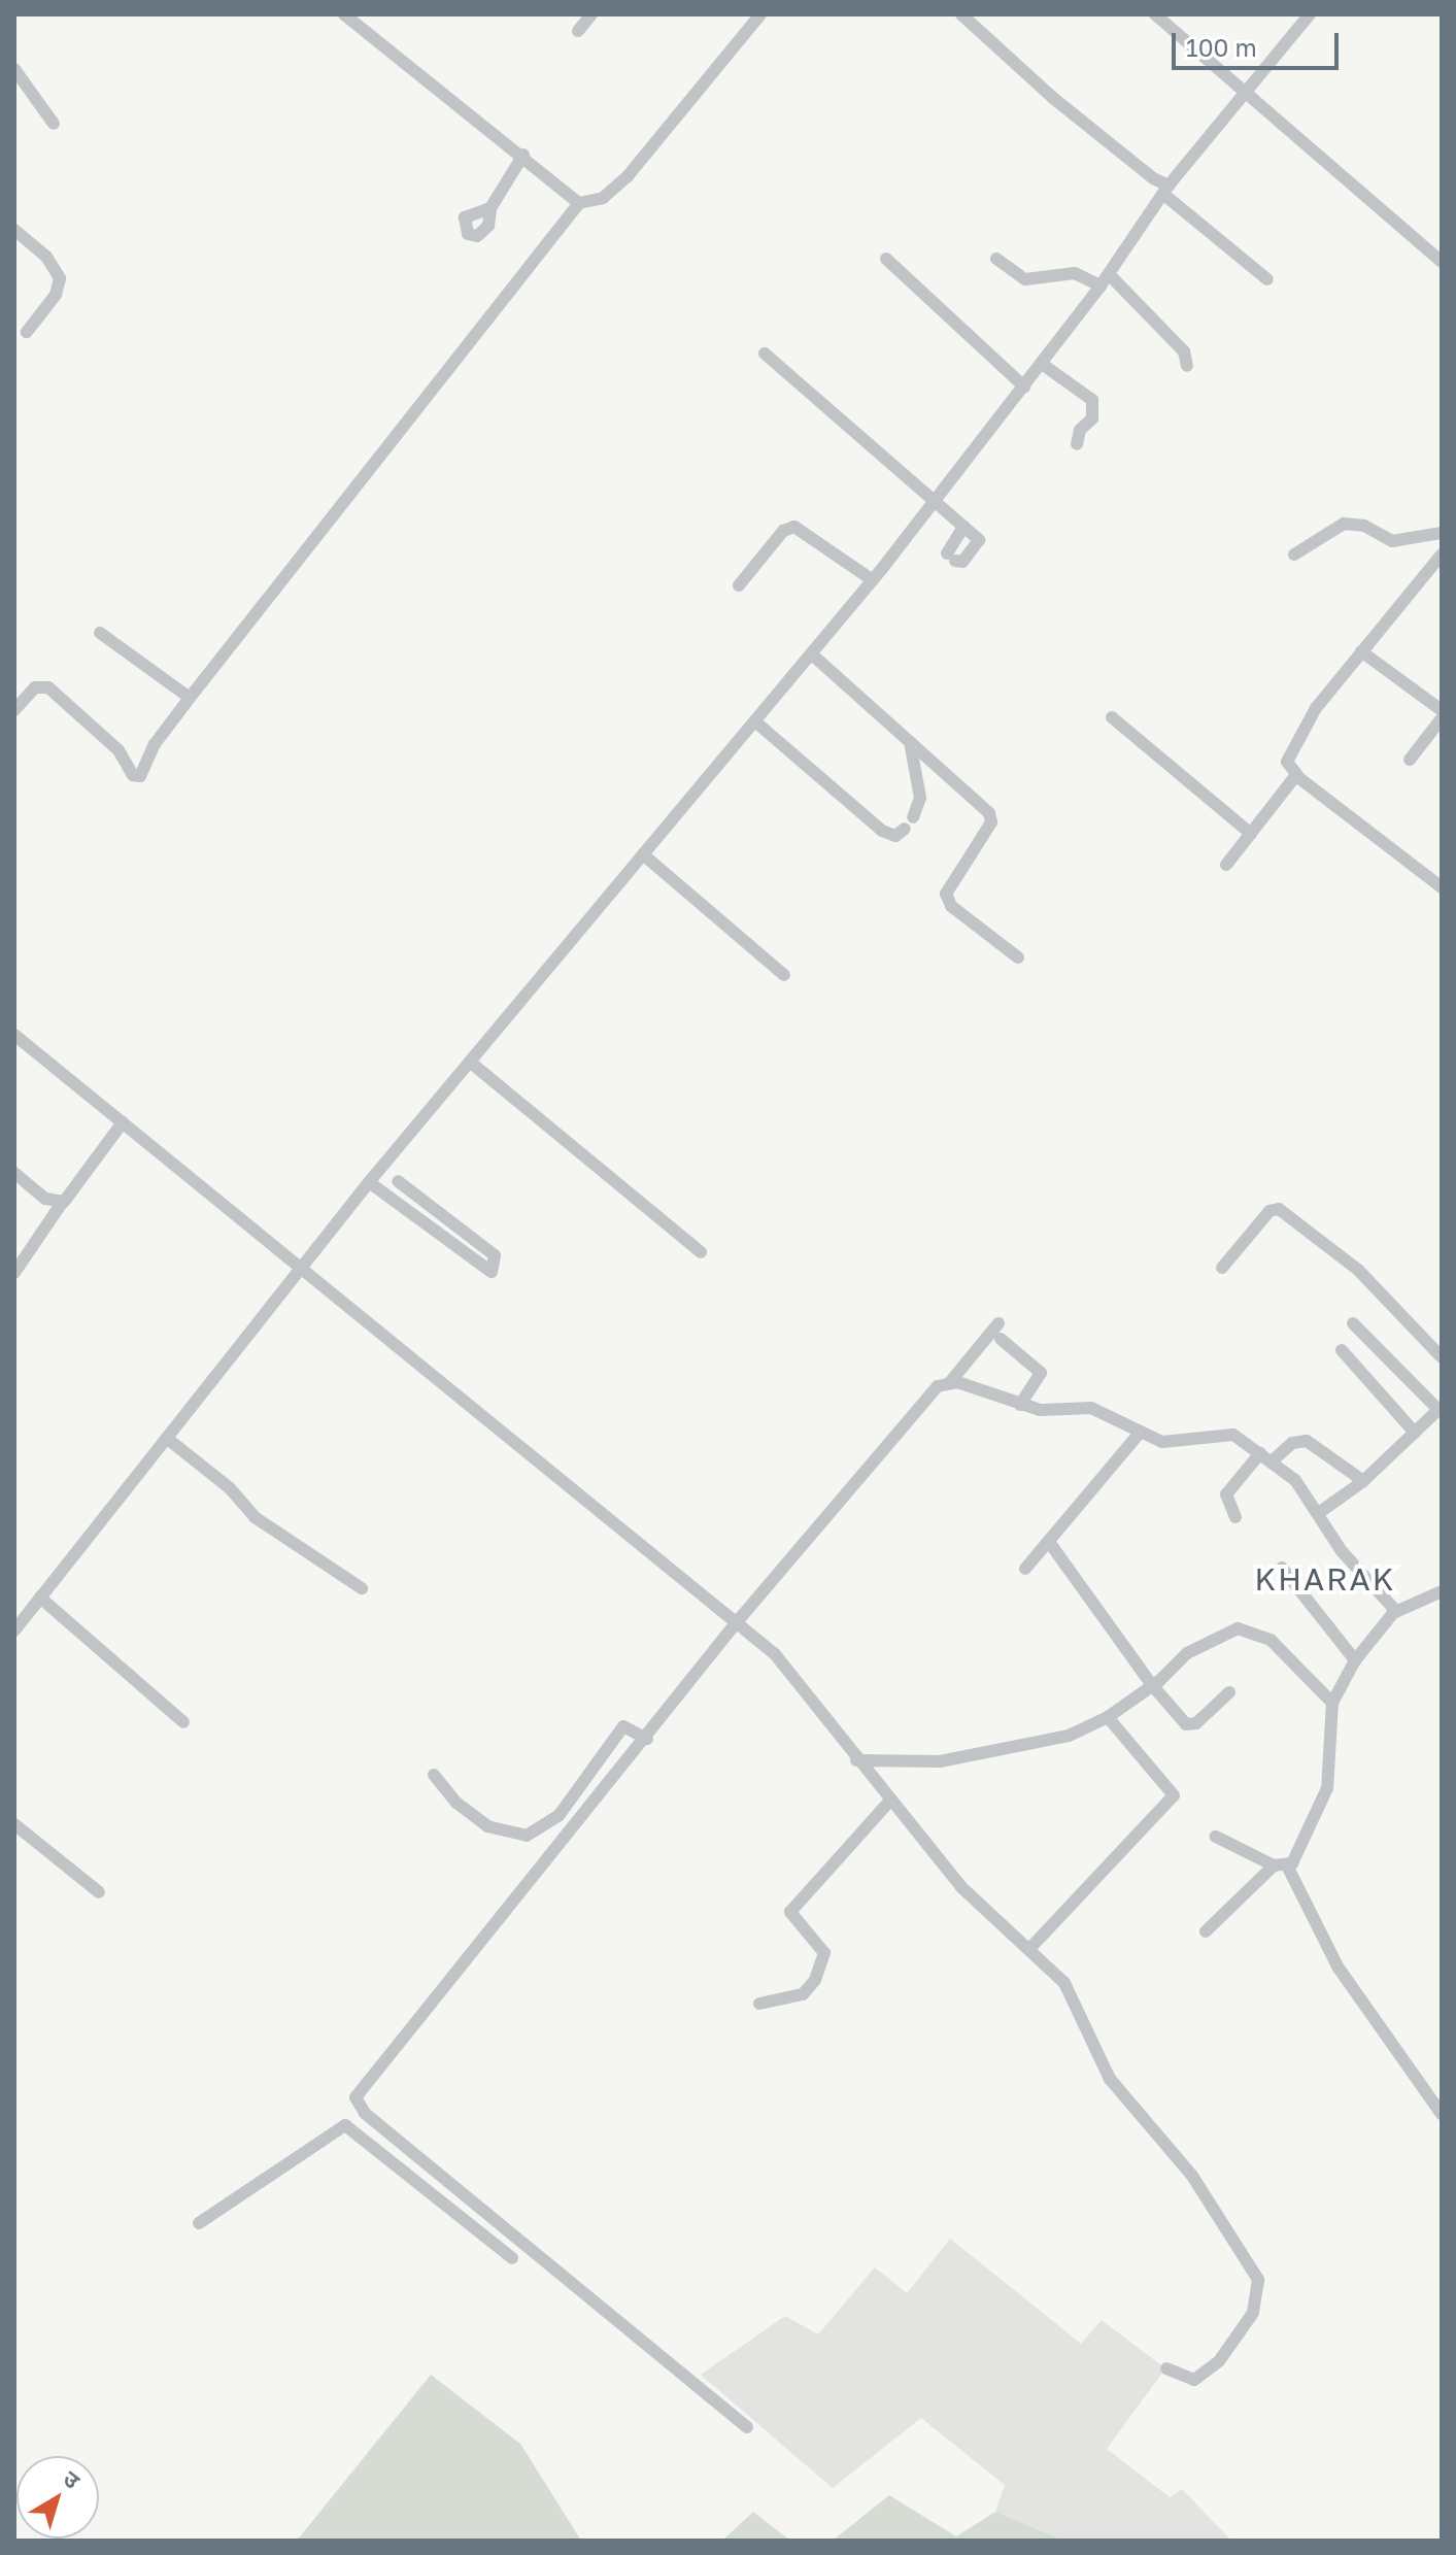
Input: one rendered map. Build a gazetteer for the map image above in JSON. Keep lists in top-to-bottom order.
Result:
{
  "districts": ["KHARAK"],
  "scale_bar": "100 m",
  "north": "top right"
}
